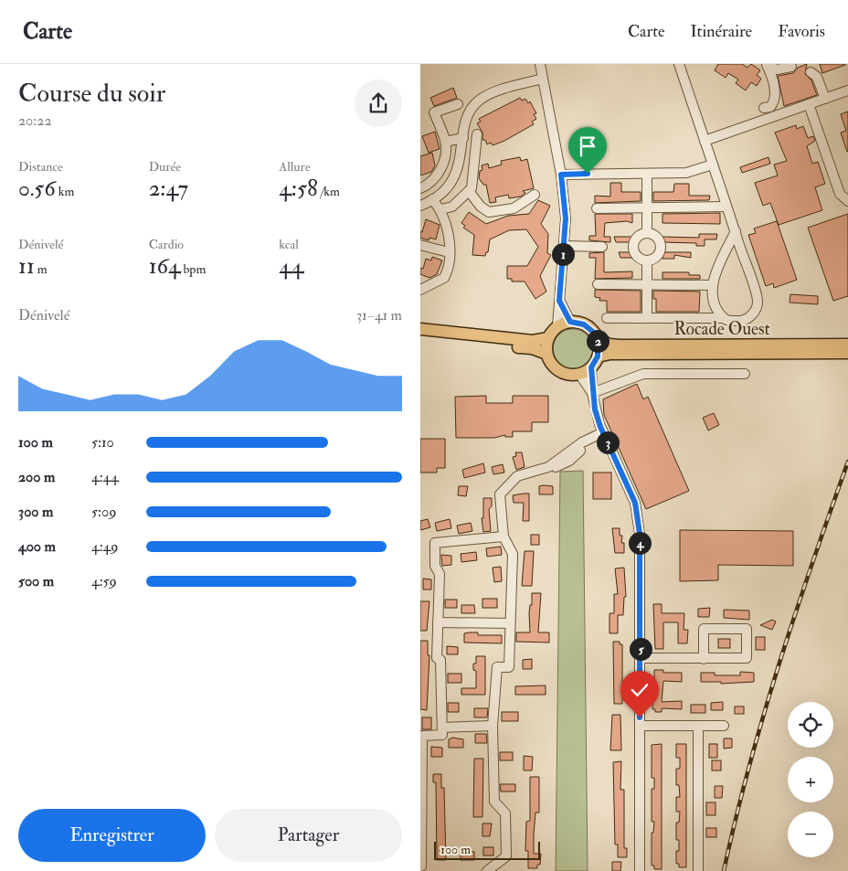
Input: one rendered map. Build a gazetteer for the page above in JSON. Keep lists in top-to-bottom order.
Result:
{
  "streets": {
    "main road": ["Rocade Ouest"]
  },
  "scale_bar": "100 m",
  "page": {
    "header": "Carte",
    "nav": ["Carte", "Itinéraire", "Favoris"],
    "heading": ["Course du soir", "20:22"],
    "stats": [
      ["Distance", "0.56 km"],
      ["Durée", "2:47"],
      ["Allure", "4:58 /km"],
      ["Dénivelé", "11 m"],
      ["Cardio", "164 bpm"],
      ["kcal", "44"]
    ],
    "pins": [
      "1",
      "2",
      "3",
      "4",
      "5"
    ],
    "chart": ["Dénivelé", "31–41 m"],
    "list": [
      {
        "name": "100 m",
        "note": "5:10"
      },
      {
        "name": "200 m",
        "note": "4:44"
      },
      {
        "name": "300 m",
        "note": "5:09"
      },
      {
        "name": "400 m",
        "note": "4:49"
      },
      {
        "name": "500 m",
        "note": "4:59"
      }
    ],
    "map_buttons": ["+", "−"],
    "buttons": ["Enregistrer", "Partager"],
    "scale": "100 m"
  }
}
